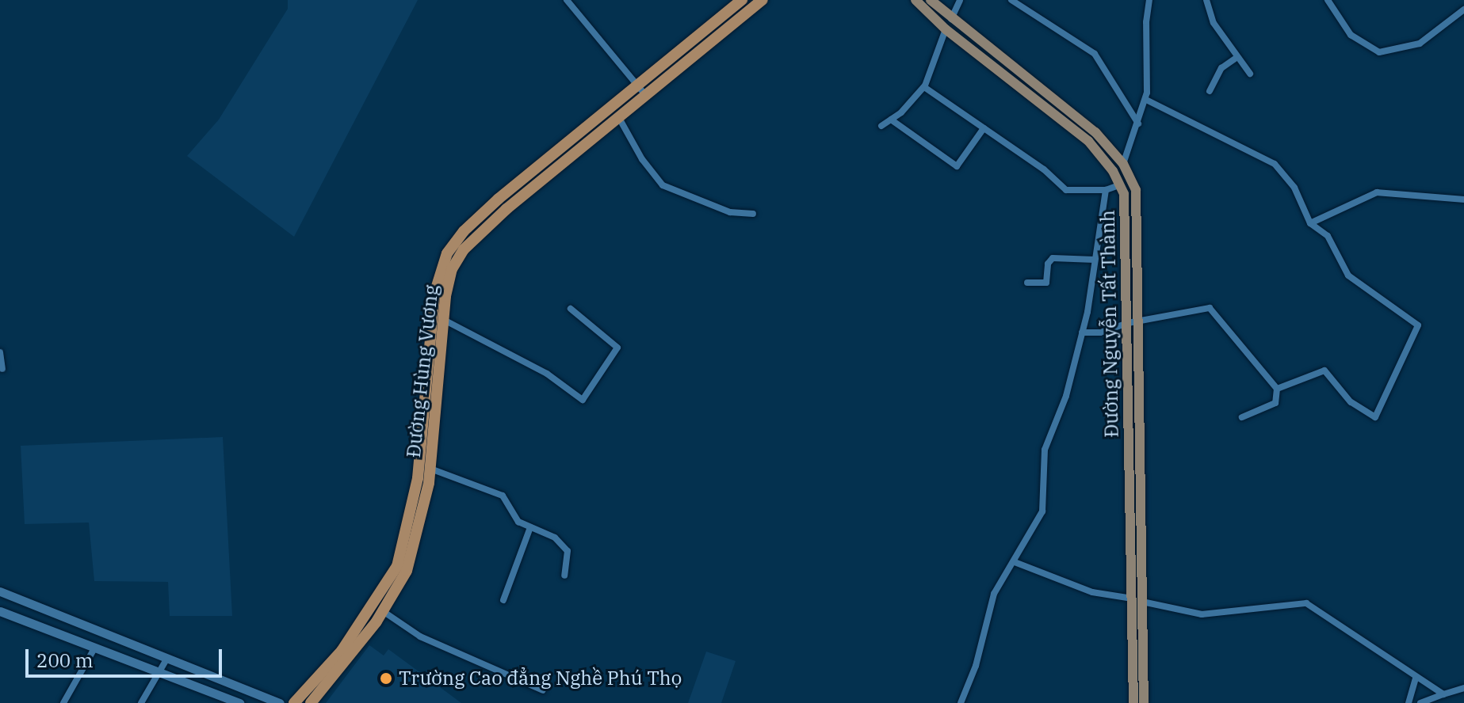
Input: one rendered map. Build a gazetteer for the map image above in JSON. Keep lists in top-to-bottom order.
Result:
{
  "streets": {
    "highway": ["Đường Hùng Vương"],
    "main road": ["Đường Nguyễn Tất Thành"]
  },
  "places": ["Trường Cao đẳng Nghề Phú Thọ"],
  "scale_bar": "200 m"
}
